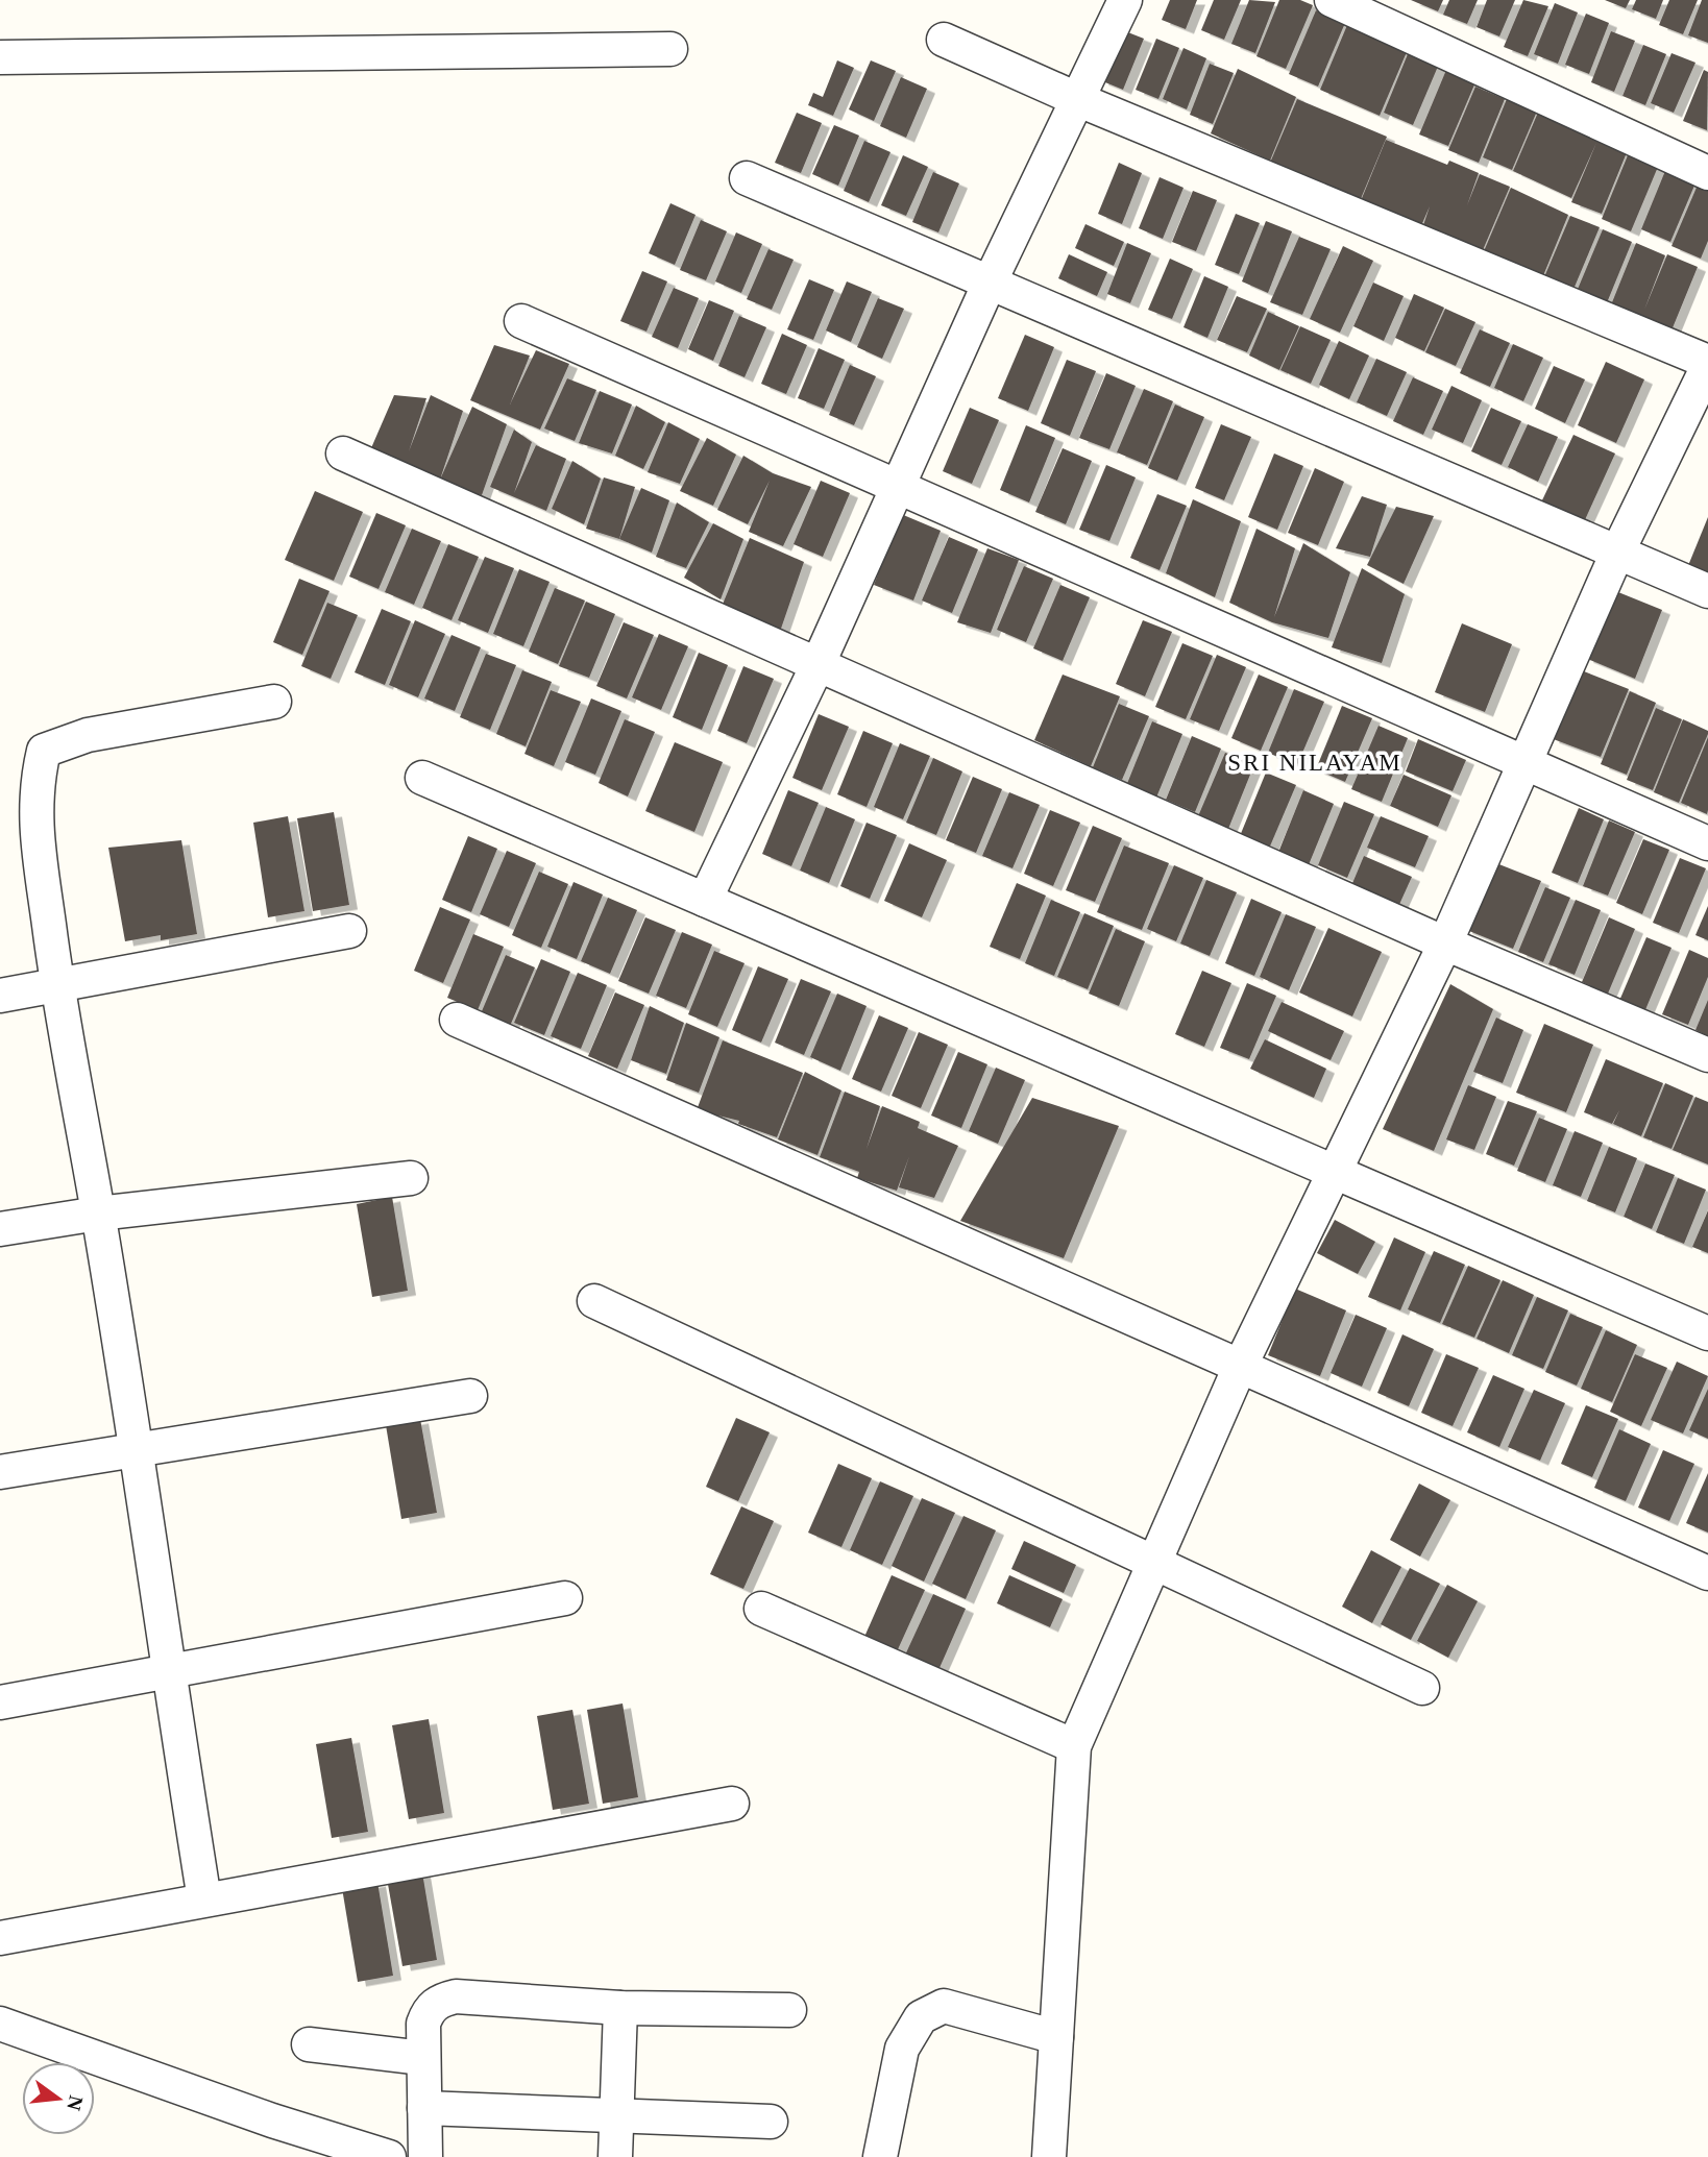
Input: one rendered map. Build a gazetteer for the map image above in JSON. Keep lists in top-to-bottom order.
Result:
{
  "districts": ["SRI NILAYAM"],
  "north": "right"
}
